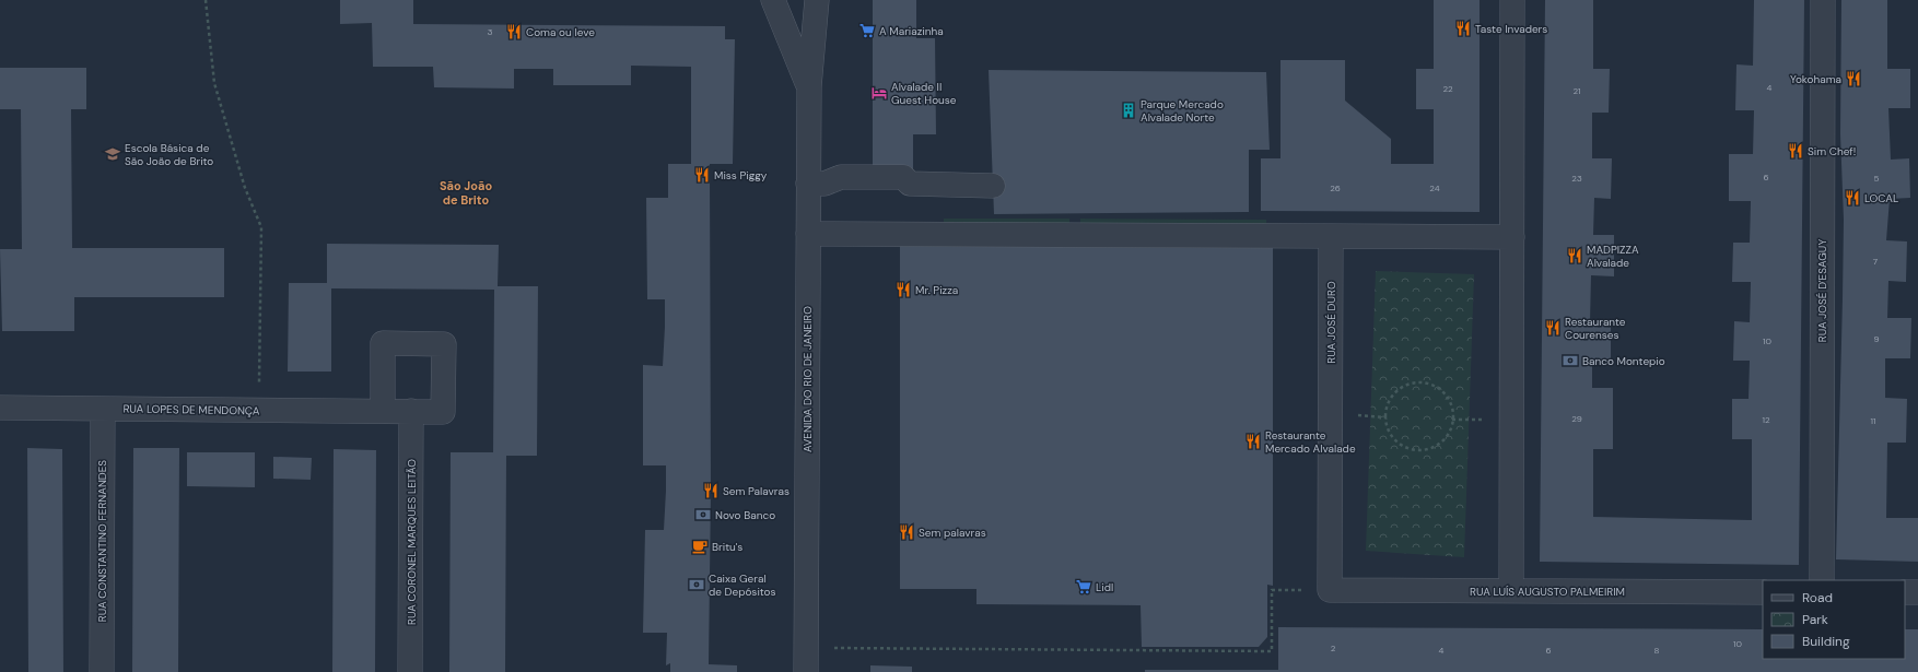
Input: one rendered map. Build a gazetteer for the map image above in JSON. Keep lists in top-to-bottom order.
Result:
{
  "streets": {
    "street": [
      "RUA JOSÉ D'ESAGUY",
      "RUA JOSÉ DURO",
      "AVENIDA DO RIO DE JANEIRO",
      "RUA LOPES DE MENDONÇA",
      "RUA CONSTANTINO FERNANDES",
      "RUA CORONEL MARQUES LEITÃO",
      "RUA LUÍS AUGUSTO PALMEIRIM"
    ]
  },
  "crossings": [
    ["RUA JOSÉ DURO", "RUA LUÍS AUGUSTO PALMEIRIM"],
    ["RUA LOPES DE MENDONÇA", "RUA CONSTANTINO FERNANDES"],
    ["RUA LOPES DE MENDONÇA", "RUA CORONEL MARQUES LEITÃO"]
  ],
  "districts": ["São João de Brito"],
  "places": {
    "restaurant": [
      "Taste Invaders",
      "Coma ou leve",
      "Yokohama",
      "Sim Chef!",
      "Miss Piggy",
      "LOCAL",
      "MADPIZZA Alvalade",
      "Mr. Pizza",
      "Restaurante Courenses",
      "Restaurante Mercado Alvalade",
      "Sem Palavras",
      "Sem palavras"
    ],
    "supermarket": ["A Mariazinha", "Lidl"],
    "hotel": ["Alvalade II Guest House"],
    "building": ["Parque Mercado Alvalade Norte"],
    "school or university": ["Escola Básica de São João de Brito"],
    "bank": ["Banco Montepio", "Novo Banco", "Caixa Geral de Depósitos"],
    "cafe": ["Britu's"]
  },
  "house_numbers": [
    "3",
    "4",
    "22",
    "21",
    "6",
    "23",
    "5",
    "26",
    "24",
    "7",
    "9",
    "10",
    "29",
    "12",
    "11",
    "10",
    "2",
    "4",
    "6",
    "8"
  ],
  "legend": ["Road", "Park", "Building"]
}
